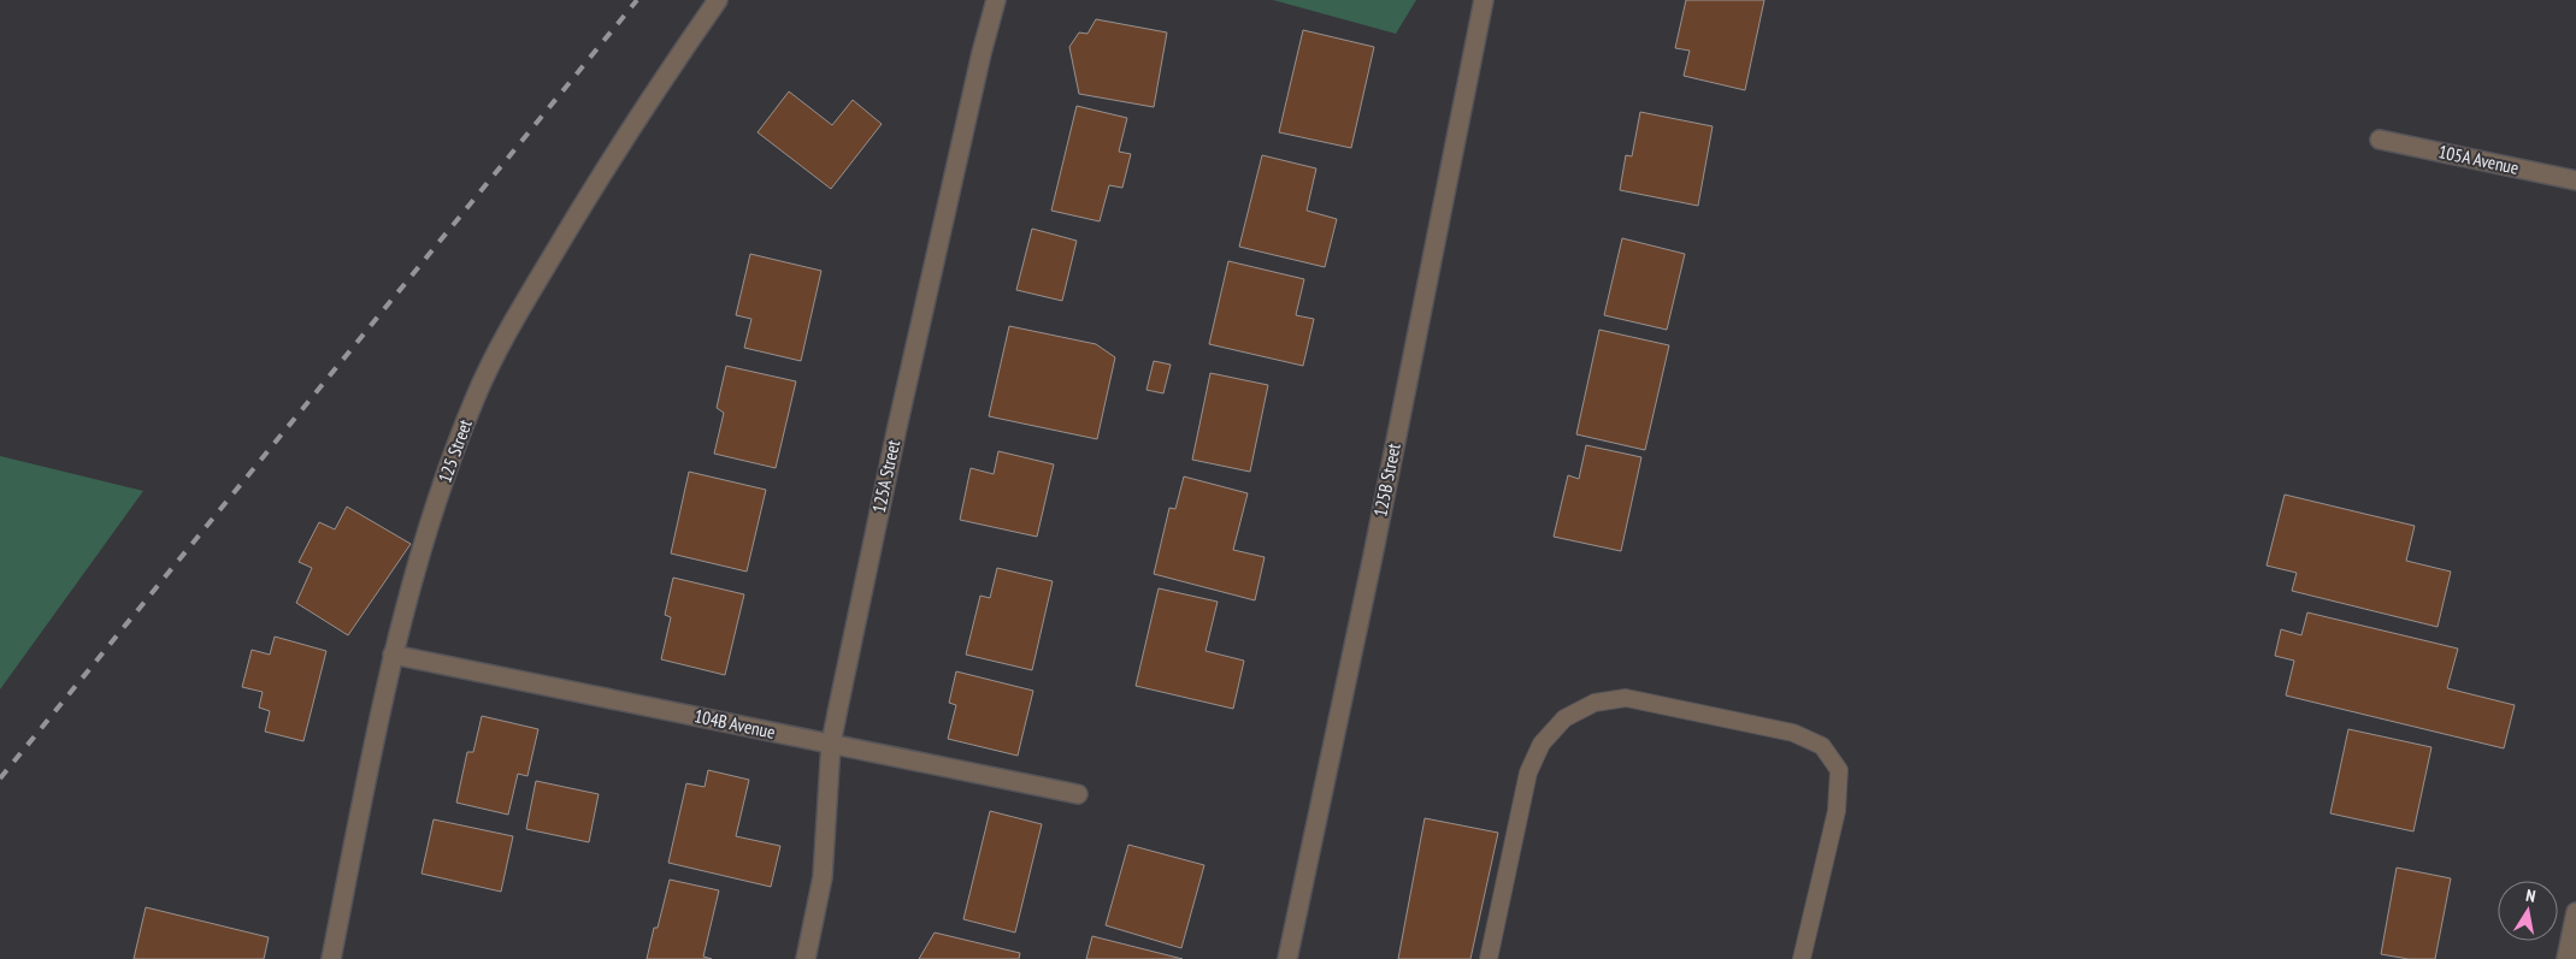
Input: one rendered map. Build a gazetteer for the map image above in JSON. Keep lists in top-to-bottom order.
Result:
{
  "streets": {
    "street": [
      "105A Avenue",
      "125 Street",
      "125A Street",
      "125B Street",
      "104B Avenue"
    ]
  },
  "crossings": [
    ["125 Street", "104B Avenue"],
    ["125A Street", "104B Avenue"]
  ],
  "north": "top"
}
